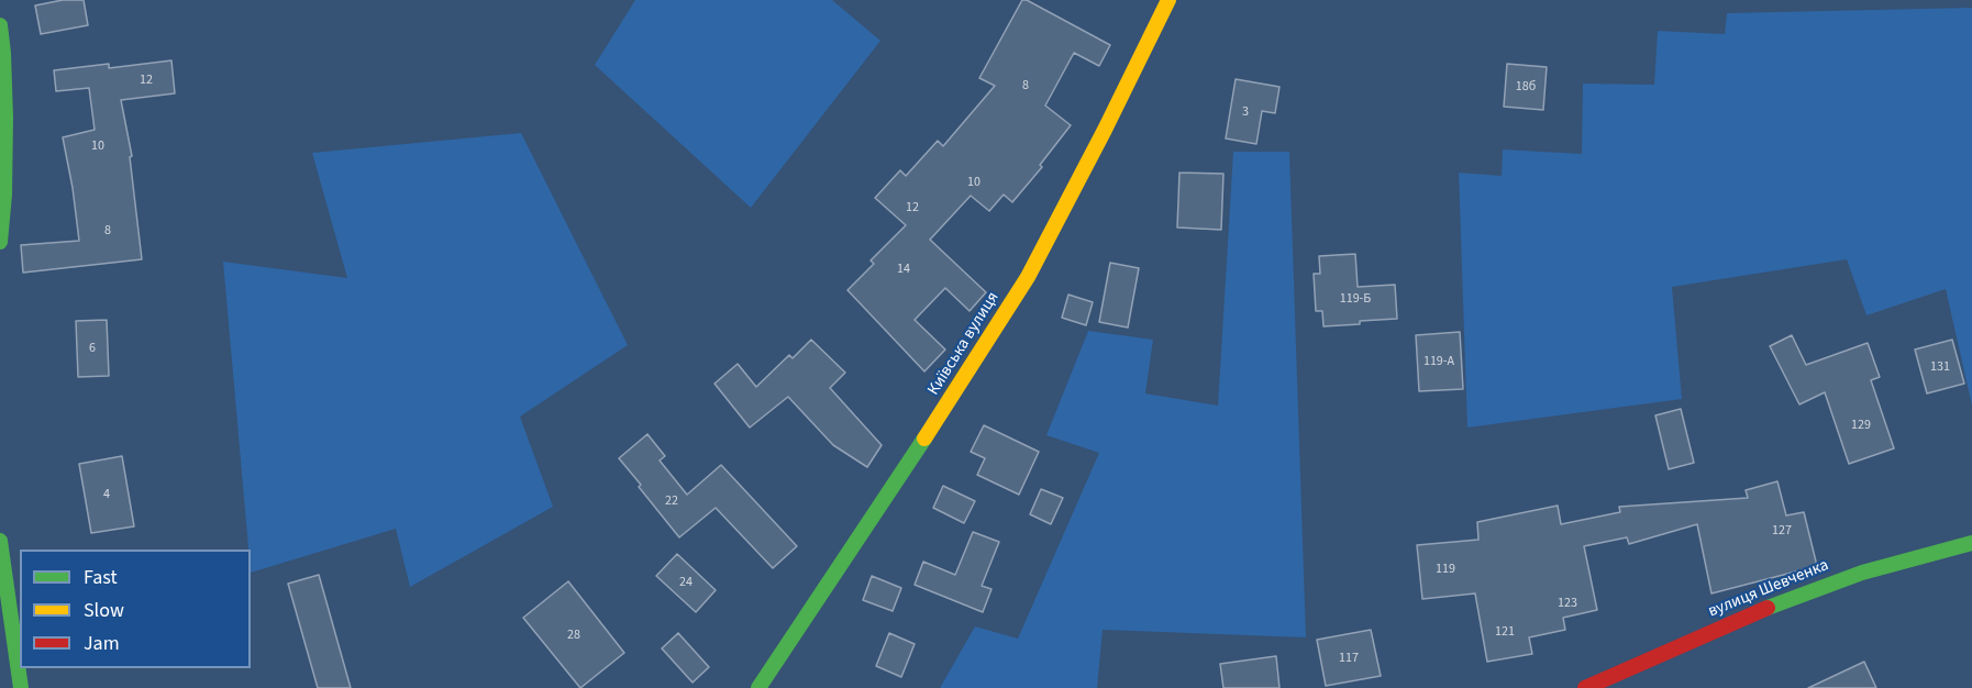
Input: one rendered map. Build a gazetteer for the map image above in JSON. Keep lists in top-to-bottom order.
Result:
{
  "streets": {
    "main road": ["Київська вулиця", "вулиця Шевченка"]
  },
  "house_numbers": [
    "12",
    "8",
    "18б",
    "3",
    "10",
    "10",
    "12",
    "8",
    "14",
    "119-Б",
    "6",
    "119-А",
    "131",
    "129",
    "4",
    "22",
    "127",
    "119",
    "24",
    "123",
    "121",
    "28",
    "117"
  ],
  "legend": ["Fast", "Slow", "Jam"]
}
